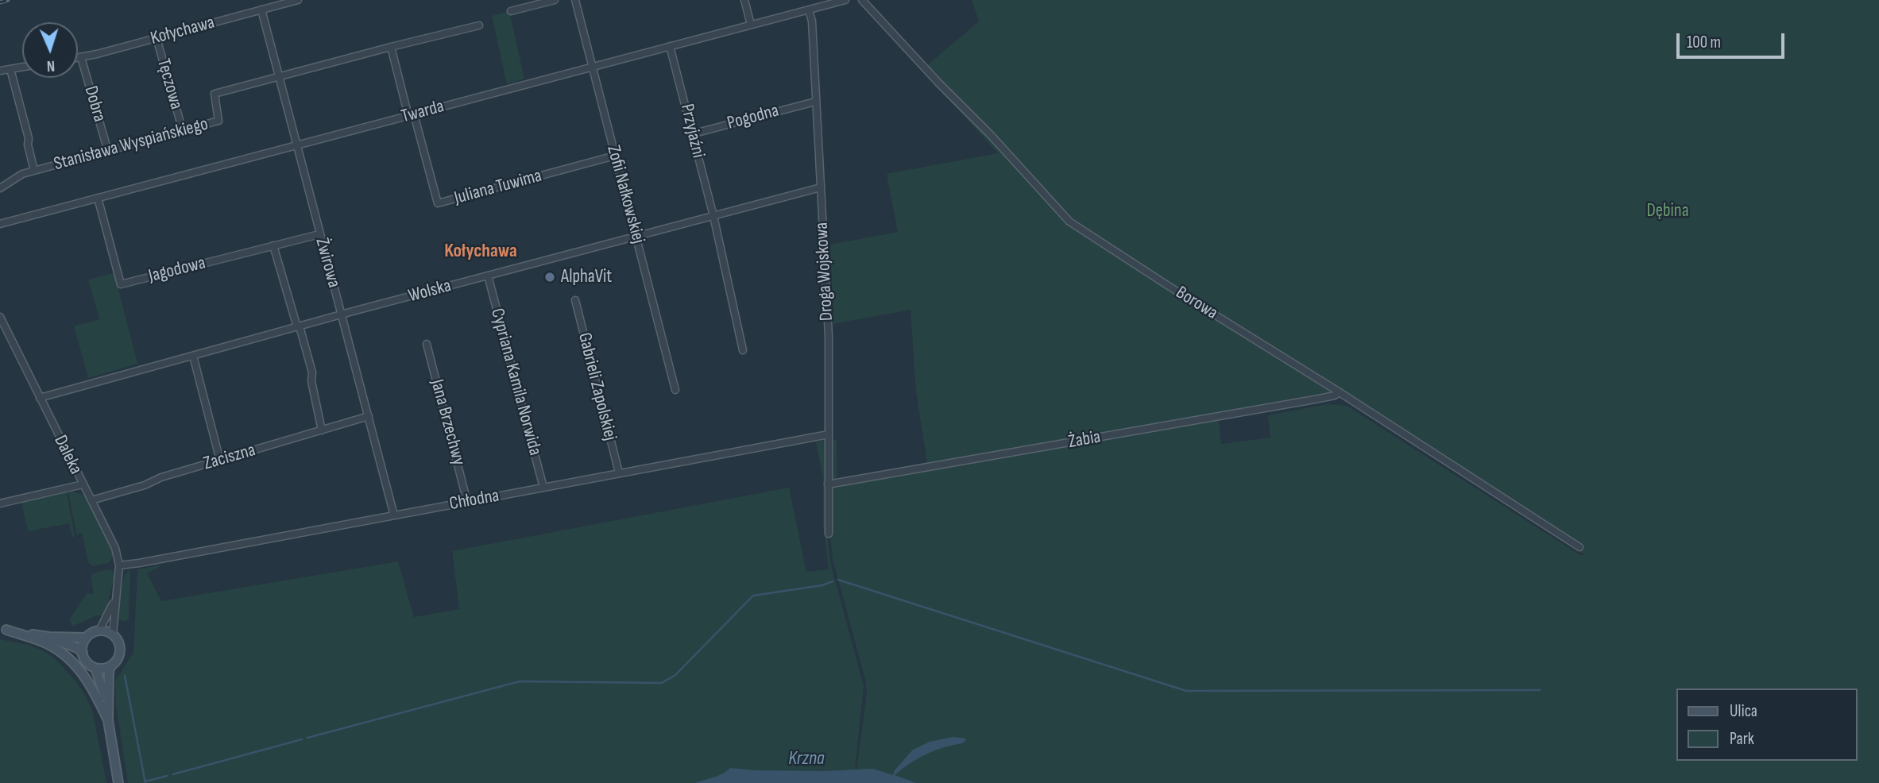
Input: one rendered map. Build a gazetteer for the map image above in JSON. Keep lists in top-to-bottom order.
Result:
{
  "streets": {
    "street": [
      "Kołychawa",
      "Tęczowa",
      "Dobra",
      "Twarda",
      "Pogodna",
      "Przyjaźni",
      "Stanisława Wyspiańskiego",
      "Juliana Tuwima",
      "Zofii Nałkowskiej",
      "Żwirowa",
      "Jagodowa",
      "Droga Wojskowa",
      "Wolska",
      "Borowa",
      "Cypriana Kamila Norwida",
      "Gabrieli Zapolskiej",
      "Jana Brzechwy",
      "Żabia",
      "Daleka",
      "Zaciszna",
      "Chłodna"
    ]
  },
  "crossings": [
    ["Kołychawa", "Tęczowa"],
    ["Kołychawa", "Dobra"],
    ["Kołychawa", "Żwirowa"],
    ["Tęczowa", "Stanisława Wyspiańskiego"],
    ["Dobra", "Stanisława Wyspiańskiego"],
    ["Twarda", "Przyjaźni"],
    ["Twarda", "Juliana Tuwima"],
    ["Twarda", "Zofii Nałkowskiej"],
    ["Twarda", "Żwirowa"],
    ["Twarda", "Jagodowa"],
    ["Twarda", "Droga Wojskowa"],
    ["Pogodna", "Przyjaźni"],
    ["Pogodna", "Droga Wojskowa"],
    ["Przyjaźni", "Wolska"],
    ["Stanisława Wyspiańskiego", "Żwirowa"],
    ["Juliana Tuwima", "Zofii Nałkowskiej"],
    ["Zofii Nałkowskiej", "Wolska"],
    ["Żwirowa", "Jagodowa"],
    ["Żwirowa", "Wolska"],
    ["Żwirowa", "Zaciszna"],
    ["Żwirowa", "Chłodna"],
    ["Droga Wojskowa", "Wolska"],
    ["Droga Wojskowa", "Żabia"],
    ["Droga Wojskowa", "Chłodna"],
    ["Wolska", "Cypriana Kamila Norwida"],
    ["Wolska", "Daleka"],
    ["Borowa", "Żabia"],
    ["Cypriana Kamila Norwida", "Chłodna"],
    ["Gabrieli Zapolskiej", "Chłodna"],
    ["Jana Brzechwy", "Chłodna"],
    ["Daleka", "Zaciszna"],
    ["Daleka", "Chłodna"]
  ],
  "districts": ["Kołychawa"],
  "water": ["Krzna"],
  "parks": ["Dębina"],
  "places": ["AlphaVit"],
  "legend": ["Ulica", "Park"],
  "scale_bar": "100 m",
  "north": "bottom"
}
